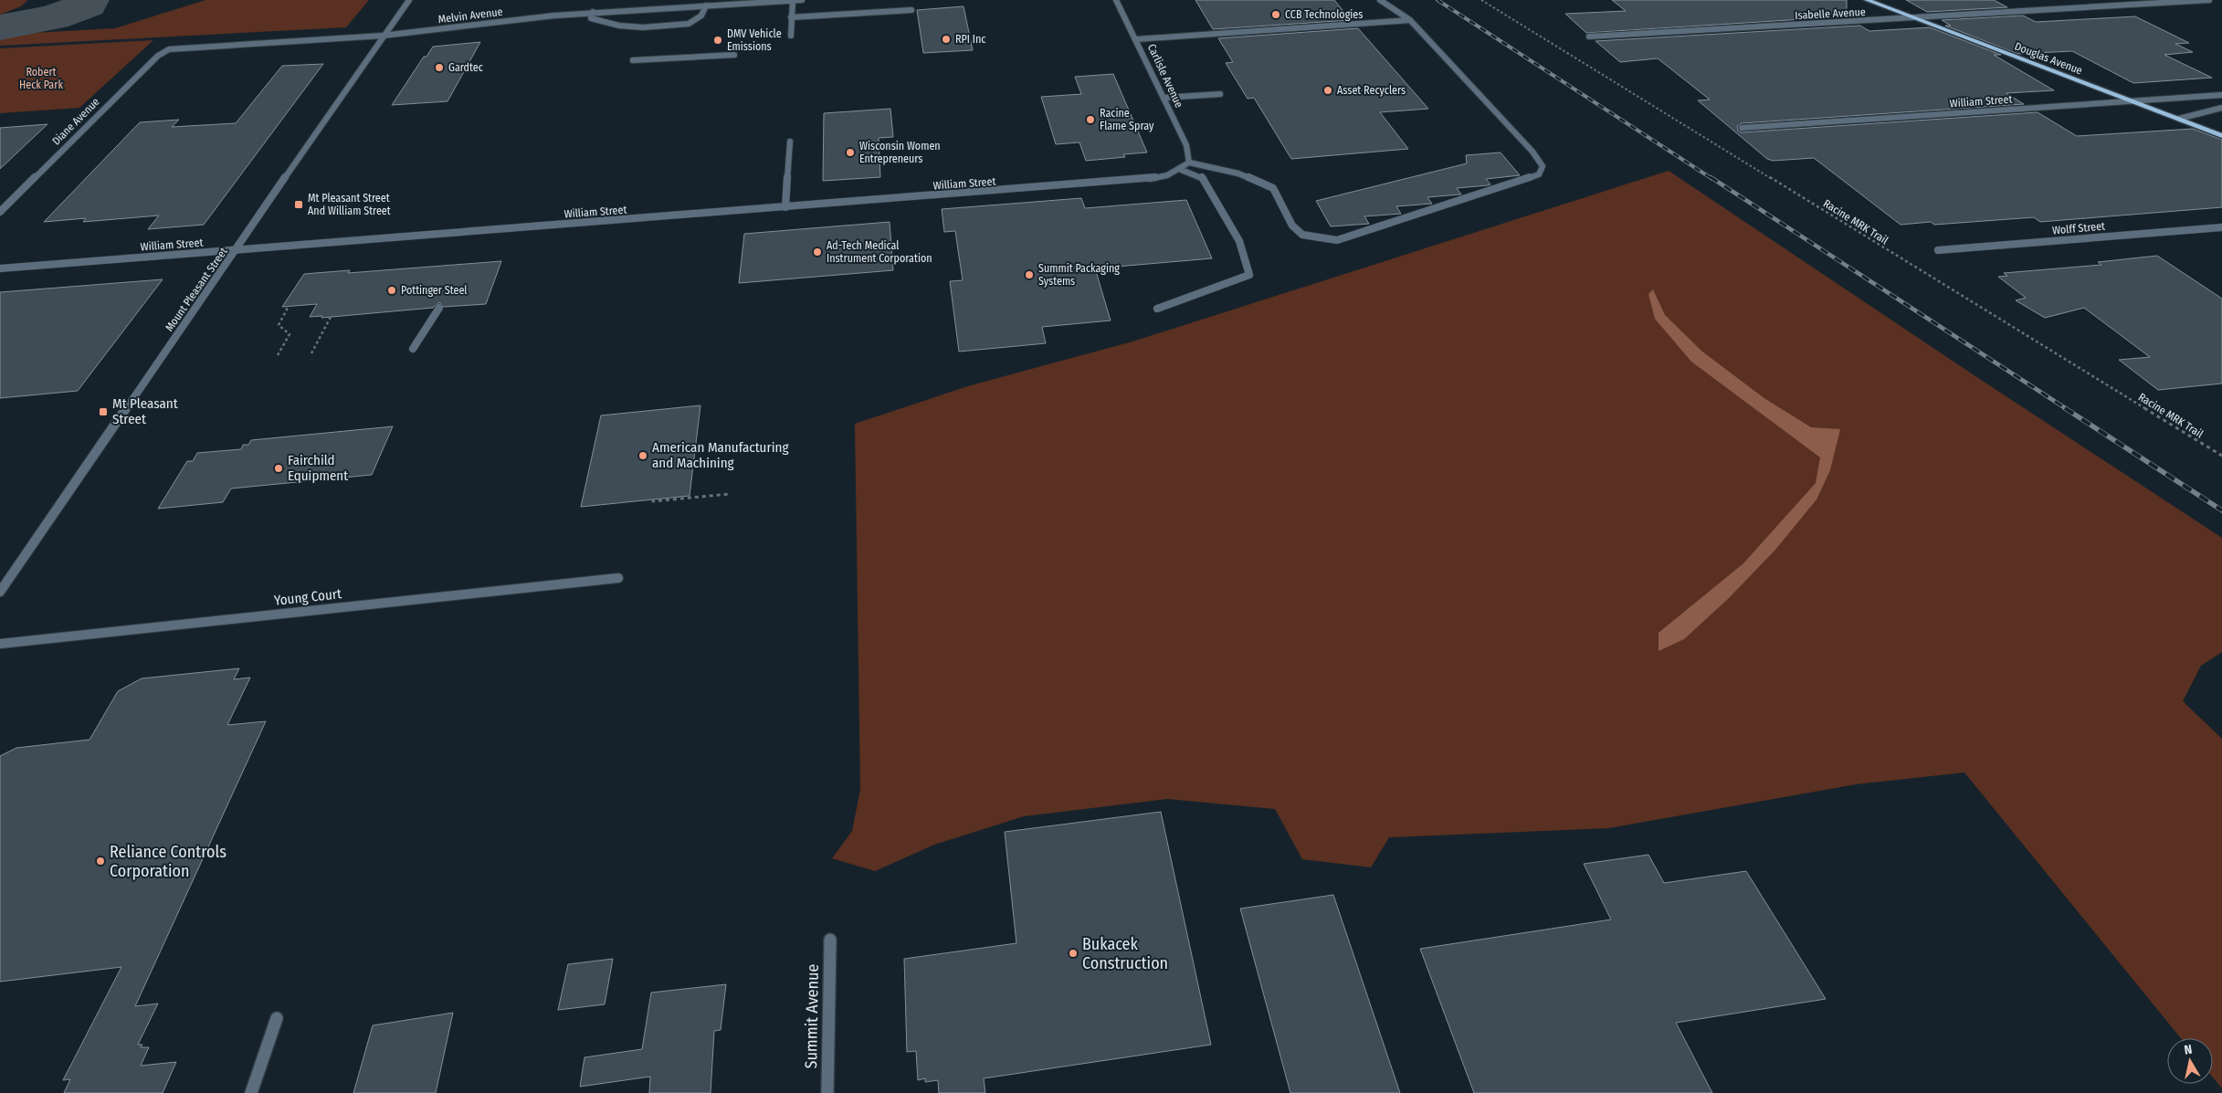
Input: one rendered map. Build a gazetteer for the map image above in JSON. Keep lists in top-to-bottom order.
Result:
{
  "streets": {
    "main road": ["Douglas Avenue"],
    "street": [
      "Isabelle Avenue",
      "Melvin Avenue",
      "Carlisle Avenue",
      "William Street",
      "Diane Avenue",
      "Wolff Street",
      "Mount Pleasant Street",
      "Young Court",
      "Summit Avenue"
    ],
    "path": ["Racine MRK Trail"]
  },
  "crossings": [
    ["Isabelle Avenue", "Douglas Avenue"],
    ["Melvin Avenue", "Diane Avenue"],
    ["Melvin Avenue", "Mount Pleasant Street"],
    ["Douglas Avenue", "William Street"],
    ["Carlisle Avenue", "William Street"],
    ["William Street", "Mount Pleasant Street"]
  ],
  "parks": ["Robert Heck Park"],
  "places": {
    "other": [
      "CCB Technologies",
      "RPI Inc",
      "DMV Vehicle Emissions",
      "Gardtec",
      "Asset Recyclers",
      "Racine Flame Spray",
      "Wisconsin Women Entrepreneurs",
      "Ad-Tech Medical Instrument Corporation",
      "Summit Packaging Systems",
      "Pottinger Steel",
      "American Manufacturing and Machining",
      "Fairchild Equipment",
      "Reliance Controls Corporation",
      "Bukacek Construction"
    ],
    "transit": ["Mt Pleasant Street And William Street", "Mt Pleasant Street"]
  },
  "north": "top"
}
